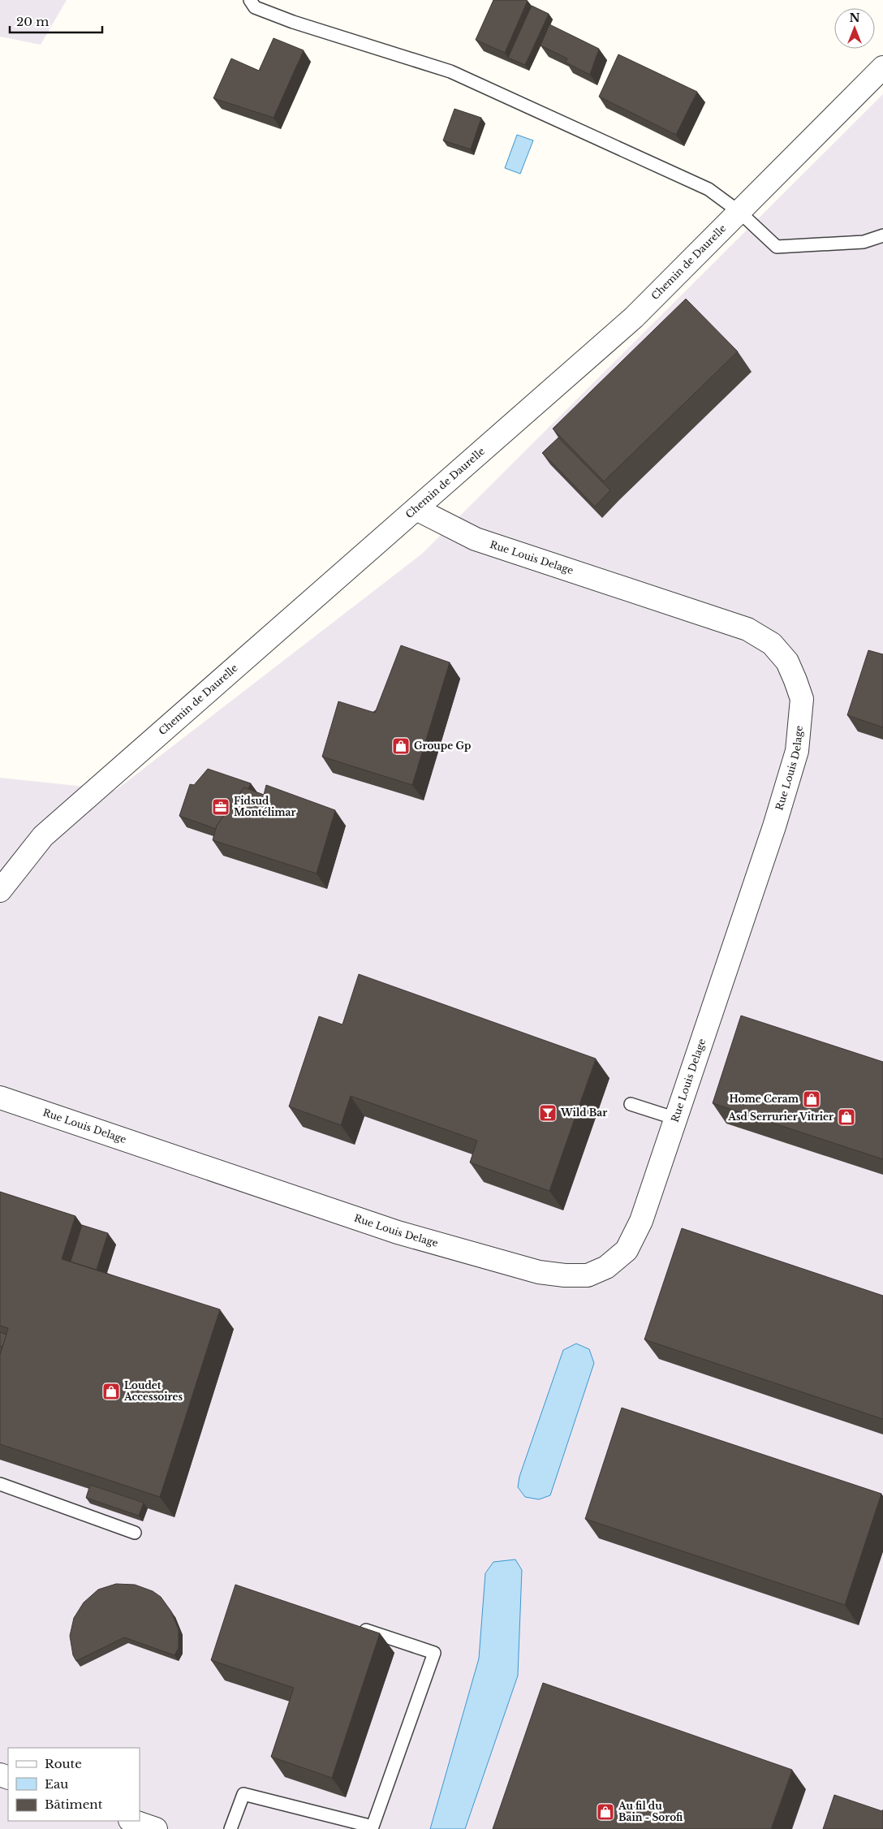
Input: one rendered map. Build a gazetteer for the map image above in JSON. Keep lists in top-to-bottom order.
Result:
{
  "streets": {
    "street": ["Chemin de Daurelle", "Rue Louis Delage"]
  },
  "crossings": [
    ["Chemin de Daurelle", "Rue Louis Delage"]
  ],
  "places": {
    "shop": [
      "Groupe Gp",
      "Home Ceram",
      "Asd Serrurier Vitrier",
      "Loudet Accessoires",
      "Au fil du Bain - Sorofi"
    ],
    "office": ["Fidsud Montélimar"],
    "bar": ["Wild Bar"]
  },
  "legend": ["Route", "Eau", "Bâtiment"],
  "scale_bar": "20 m",
  "north": "top"
}
